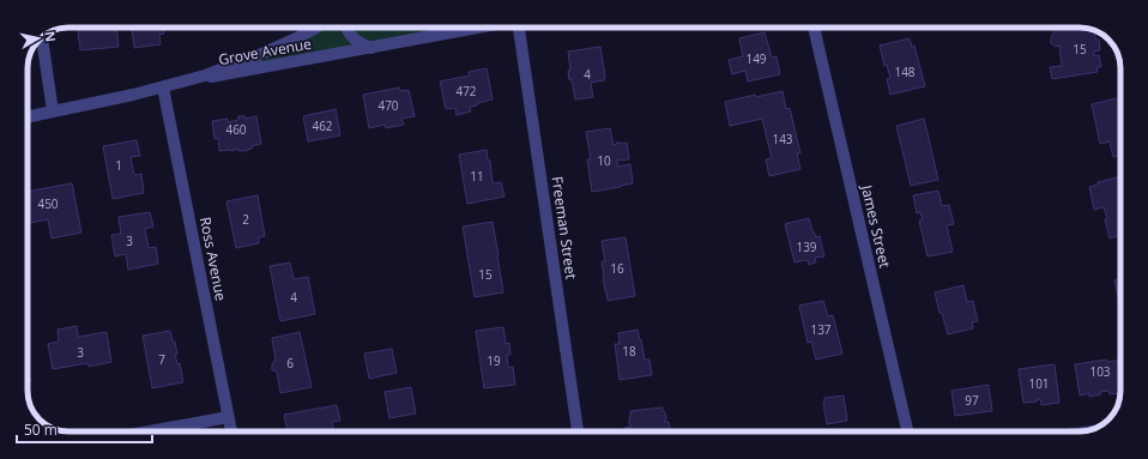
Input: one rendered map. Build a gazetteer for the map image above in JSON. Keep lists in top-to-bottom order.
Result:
{
  "streets": {
    "street": [
      "Grove Avenue",
      "James Street",
      "Freeman Street",
      "Ross Avenue"
    ]
  },
  "crossings": [
    ["Grove Avenue", "Ross Avenue"]
  ],
  "house_numbers": [
    "15",
    "149",
    "148",
    "4",
    "472",
    "470",
    "462",
    "460",
    "143",
    "10",
    "1",
    "11",
    "450",
    "2",
    "3",
    "139",
    "16",
    "15",
    "4",
    "137",
    "18",
    "3",
    "7",
    "19",
    "6",
    "103",
    "101",
    "97"
  ],
  "scale_bar": "50 m",
  "north": "right"
}
